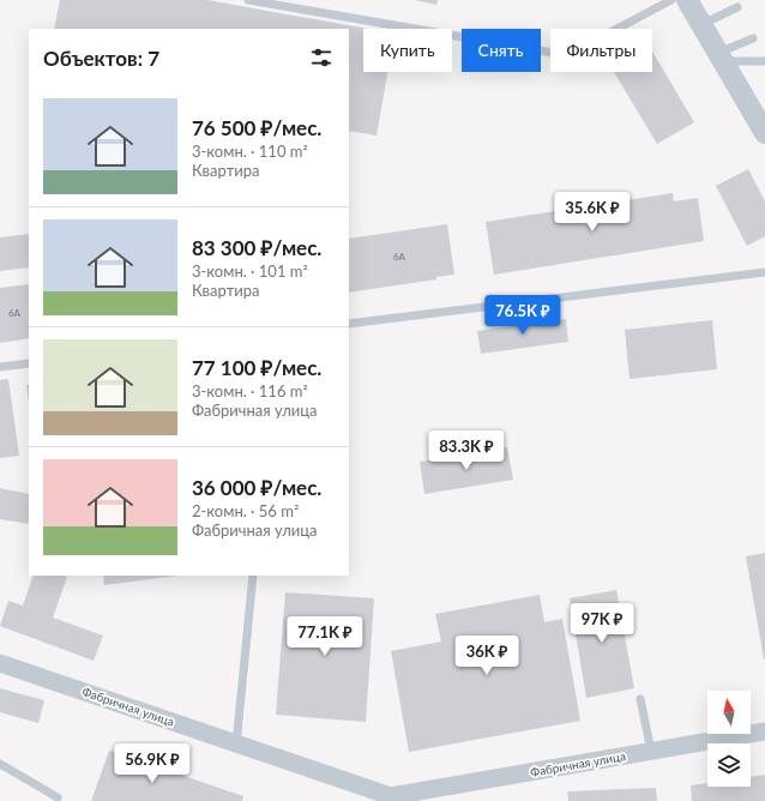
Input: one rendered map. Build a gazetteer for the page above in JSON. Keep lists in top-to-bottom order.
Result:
{
  "streets": {
    "street": ["Фабричная улица"]
  },
  "house_numbers": ["6А", "6А"],
  "north": "top",
  "page": {
    "chip": ["Купить", "Снять", "Фильтры"],
    "heading": "Объектов: 7",
    "list": [
      {
        "name": "76 500 ₽/мес.",
        "note": "3-комн. · 110 m² · Квартира"
      },
      {
        "name": "83 300 ₽/мес.",
        "note": "3-комн. · 101 m² · Квартира"
      },
      {
        "name": "77 100 ₽/мес.",
        "note": "3-комн. · 116 m² · Фабричная улица"
      },
      {
        "name": "36 000 ₽/мес.",
        "note": "2-комн. · 56 m² · Фабричная улица"
      }
    ],
    "price": [
      "35.6K ₽",
      "76.5K ₽",
      "83.3K ₽",
      "97K ₽",
      "77.1K ₽",
      "36K ₽",
      "56.9K ₽"
    ]
  }
}
